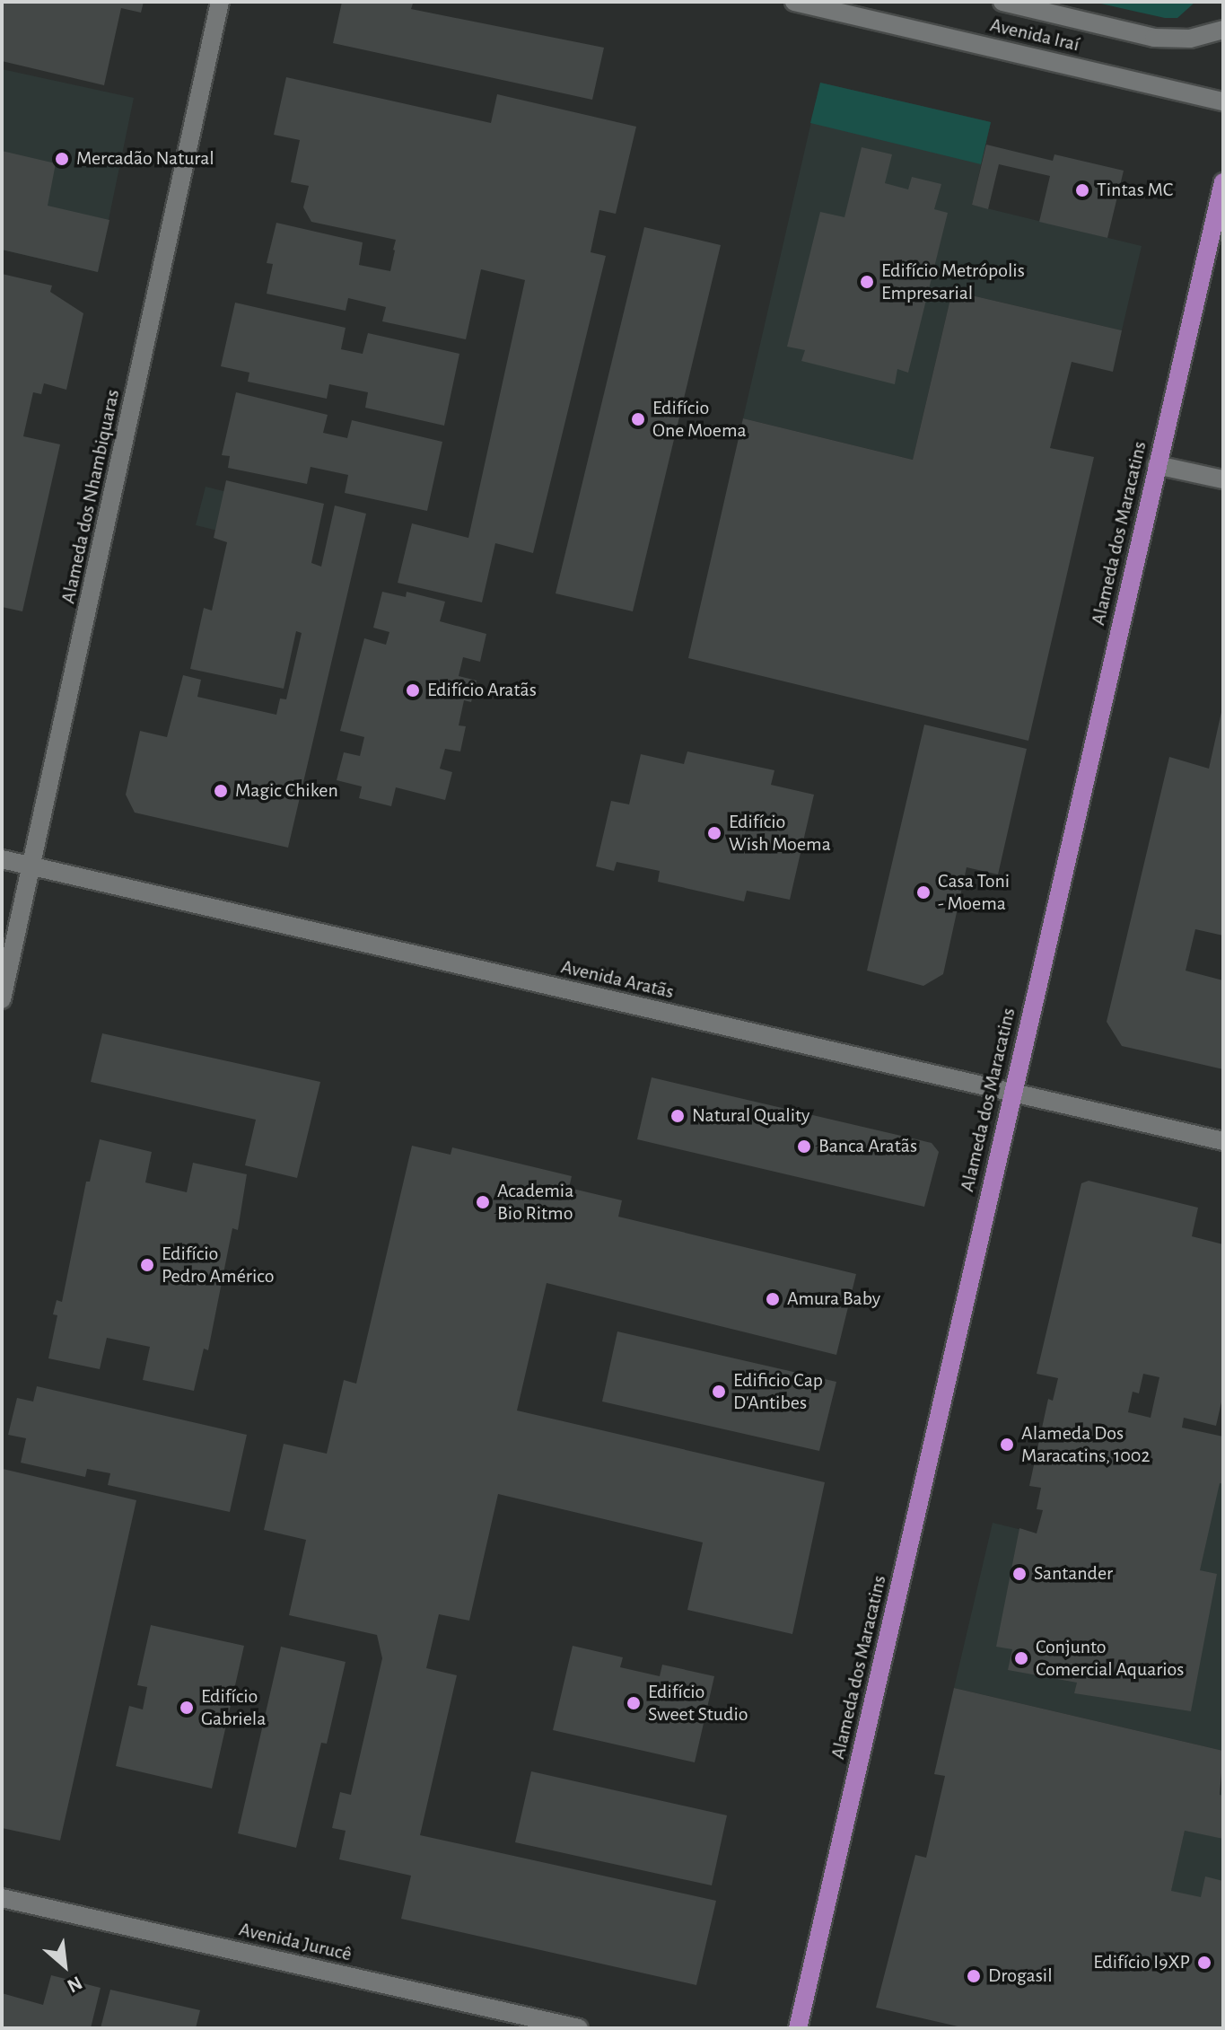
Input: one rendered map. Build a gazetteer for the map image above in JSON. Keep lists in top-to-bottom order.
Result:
{
  "streets": {
    "main road": ["Alameda dos Maracatins"],
    "street": [
      "Avenida Iraí",
      "Alameda dos Nhambiquaras",
      "Avenida Aratãs",
      "Avenida Jurucê"
    ]
  },
  "crossings": [
    ["Alameda dos Nhambiquaras", "Avenida Aratãs"],
    ["Alameda dos Maracatins", "Avenida Aratãs"]
  ],
  "places": [
    "Mercadão Natural",
    "Tintas MC",
    "Edifício Metrópolis Empresarial",
    "Edifício One Moema",
    "Edifício Aratãs",
    "Magic Chiken",
    "Edifício Wish Moema",
    "Casa Toni - Moema",
    "Natural Quality",
    "Banca Aratãs",
    "Academia Bio Ritmo",
    "Edifício Pedro Américo",
    "Amura Baby",
    "Edificio Cap D'Antibes",
    "Alameda Dos Maracatins, 1002",
    "Santander",
    "Conjunto Comercial Aquarios",
    "Edifício Sweet Studio",
    "Edifício Gabriela",
    "Edifício I9XP",
    "Drogasil"
  ],
  "north": "bottom right"
}
